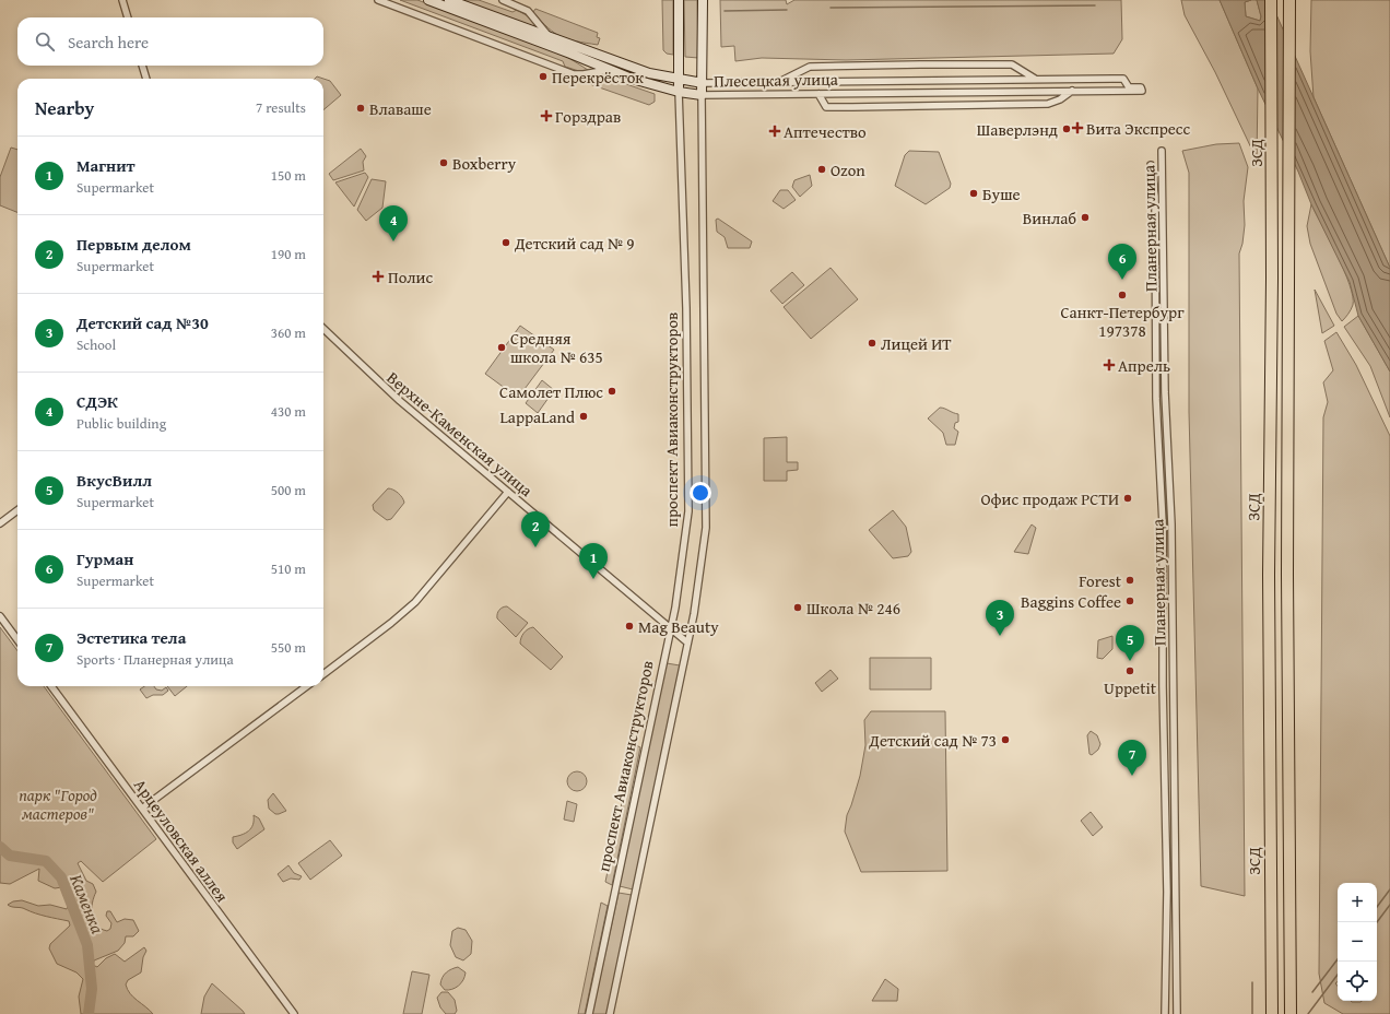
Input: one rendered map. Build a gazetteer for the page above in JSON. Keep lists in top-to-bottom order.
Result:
{
  "streets": {
    "highway": ["ЗСД"],
    "street": [
      "Плесецкая улица",
      "Планерная улица",
      "проспект Авиаконструкторов",
      "Верхне-Каменская улица",
      "Арцеуловская аллея"
    ]
  },
  "crossings": [
    ["Плесецкая улица", "проспект Авиаконструкторов"],
    ["проспект Авиаконструкторов", "Верхне-Каменская улица"]
  ],
  "water": ["Каменка"],
  "parks": ["парк \"Город мастеров\""],
  "places": {
    "other": [
      "Перекрёсток",
      "Влаваше",
      "Шаверлэнд",
      "Boxberry",
      "Ozon",
      "Буше",
      "Винлаб",
      "Детский сад № 9",
      "Санкт-Петербург 197378",
      "Лицей ИТ",
      "Средняя школа № 635",
      "Самолет Плюс",
      "LappaLand",
      "Офис продаж РСТИ",
      "Forest",
      "Baggins Coffee",
      "Школа № 246",
      "Mag Beauty",
      "Uppetit",
      "Детский сад № 73"
    ],
    "health": [
      "Горздрав",
      "Вита Экспресс",
      "Аптечество",
      "Полис",
      "Апрель"
    ]
  },
  "page": {
    "search": "Search here",
    "heading": ["Nearby", "7 results"],
    "list": [
      {
        "mark": "1",
        "name": "Магнит",
        "note": "Supermarket",
        "value": "150 m"
      },
      {
        "mark": "2",
        "name": "Первым делом",
        "note": "Supermarket",
        "value": "190 m"
      },
      {
        "mark": "3",
        "name": "Детский сад №30",
        "note": "School",
        "value": "360 m"
      },
      {
        "mark": "4",
        "name": "СДЭК",
        "note": "Public building",
        "value": "430 m"
      },
      {
        "mark": "5",
        "name": "ВкусВилл",
        "note": "Supermarket",
        "value": "500 m"
      },
      {
        "mark": "6",
        "name": "Гурман",
        "note": "Supermarket",
        "value": "510 m"
      },
      {
        "mark": "7",
        "name": "Эстетика тела",
        "note": "Sports · Планерная улица",
        "value": "550 m"
      }
    ],
    "pins": [
      "4",
      "6",
      "2",
      "1",
      "3",
      "5",
      "7"
    ],
    "map_buttons": ["+", "−"]
  }
}
